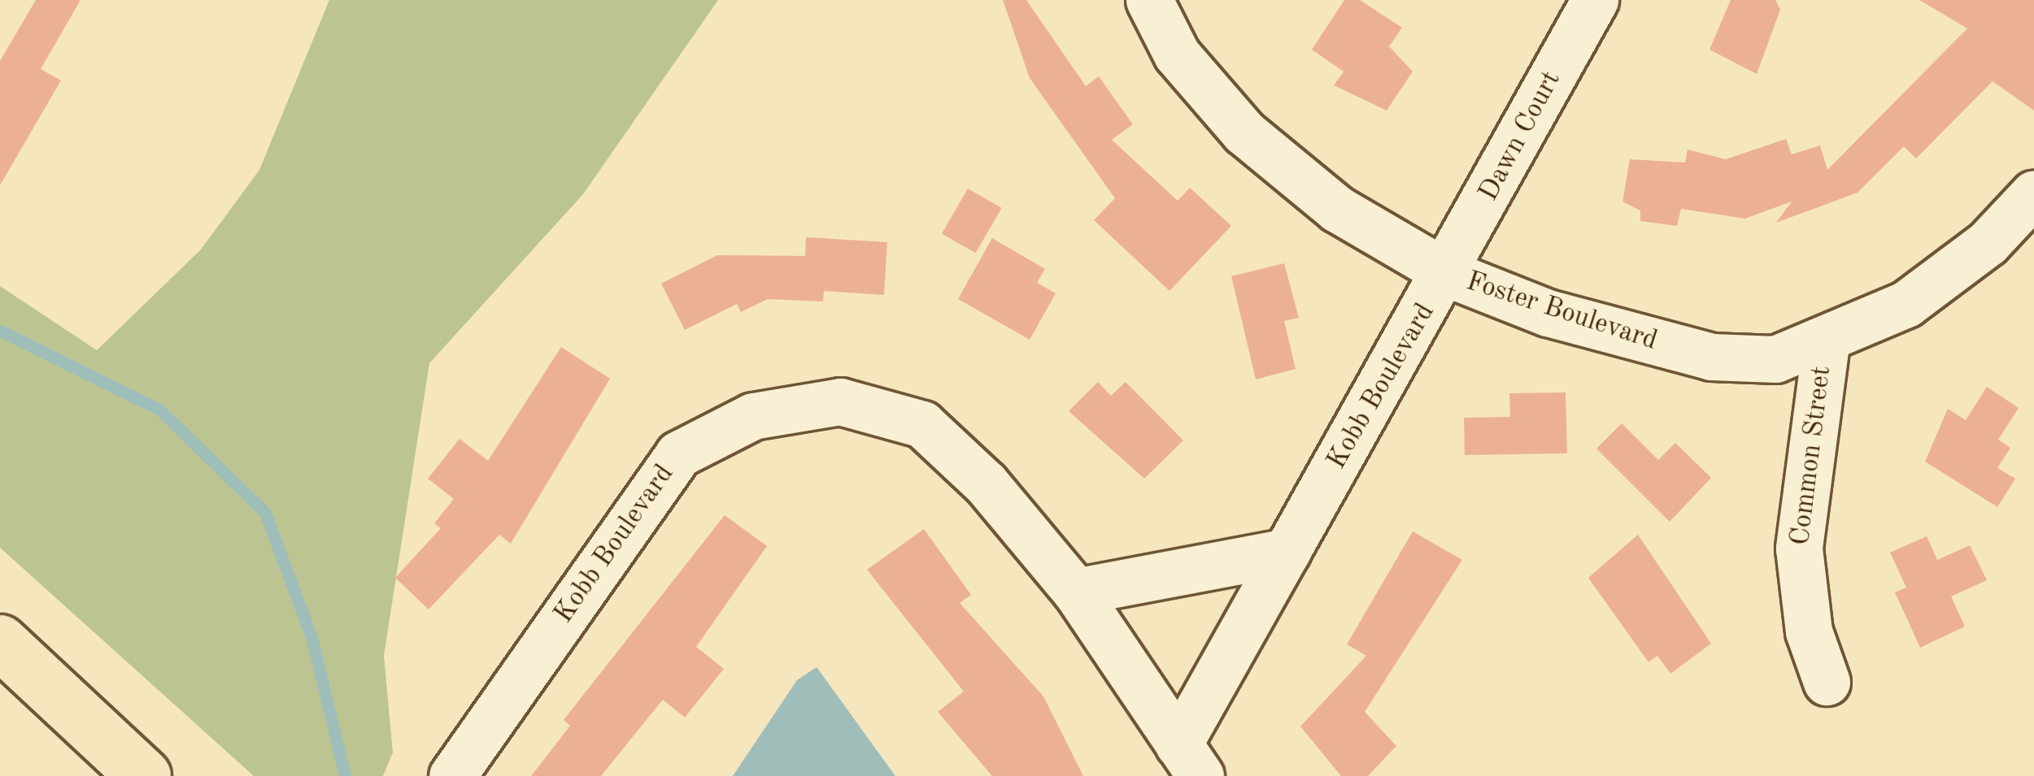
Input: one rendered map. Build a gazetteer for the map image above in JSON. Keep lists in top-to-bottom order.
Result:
{
  "streets": {
    "street": [
      "Dawn Court",
      "Foster Boulevard",
      "Kobb Boulevard",
      "Common Street"
    ]
  },
  "crossings": [
    ["Dawn Court", "Foster Boulevard"],
    ["Dawn Court", "Kobb Boulevard"],
    ["Foster Boulevard", "Kobb Boulevard"],
    ["Foster Boulevard", "Common Street"]
  ]
}
